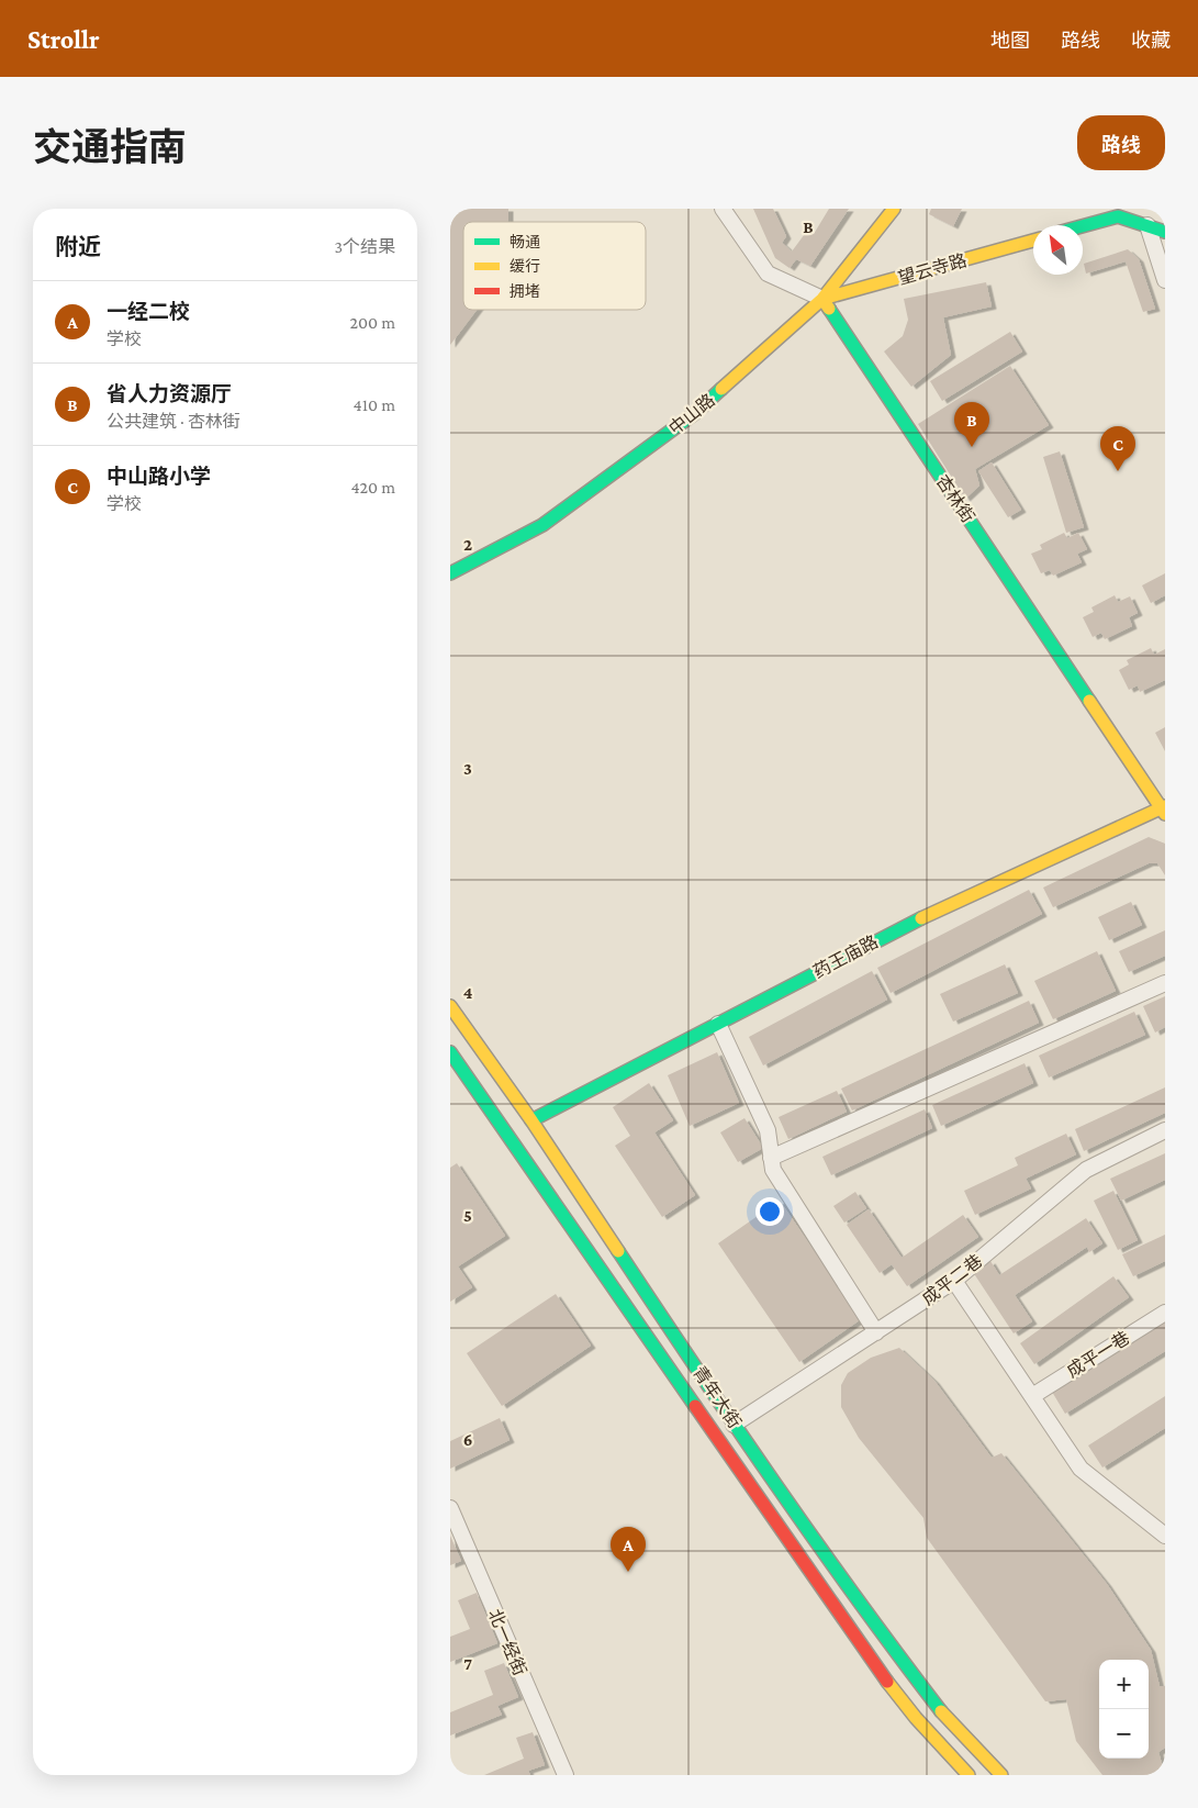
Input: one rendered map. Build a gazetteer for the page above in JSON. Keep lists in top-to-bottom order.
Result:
{
  "streets": {
    "street": [
      "望云寺路",
      "中山路",
      "杏林街",
      "药王庙路",
      "成平二巷",
      "成平一巷",
      "青年大街",
      "北一经街"
    ]
  },
  "crossings": [
    ["望云寺路", "中山路"],
    ["望云寺路", "杏林街"],
    ["中山路", "杏林街"],
    ["杏林街", "药王庙路"],
    ["药王庙路", "青年大街"],
    ["成平二巷", "青年大街"]
  ],
  "legend": ["畅通", "缓行", "拥堵"],
  "north": "top left",
  "page": {
    "header": "Strollr",
    "nav": ["地图", "路线", "收藏"],
    "title": "交通指南",
    "buttons": "路线",
    "heading": ["附近", "3个结果"],
    "list": [
      {
        "mark": "A",
        "name": "一经二校",
        "note": "学校",
        "value": "200 m"
      },
      {
        "mark": "B",
        "name": "省人力资源厅",
        "note": "公共建筑 · 杏林街",
        "value": "410 m"
      },
      {
        "mark": "C",
        "name": "中山路小学",
        "note": "学校",
        "value": "420 m"
      }
    ],
    "pins": ["B", "C", "A"],
    "map_buttons": ["+", "−"]
  },
  "grid": {
    "columns": ["B"],
    "rows": [
      "2",
      "3",
      "4",
      "5",
      "6",
      "7"
    ]
  }
}
